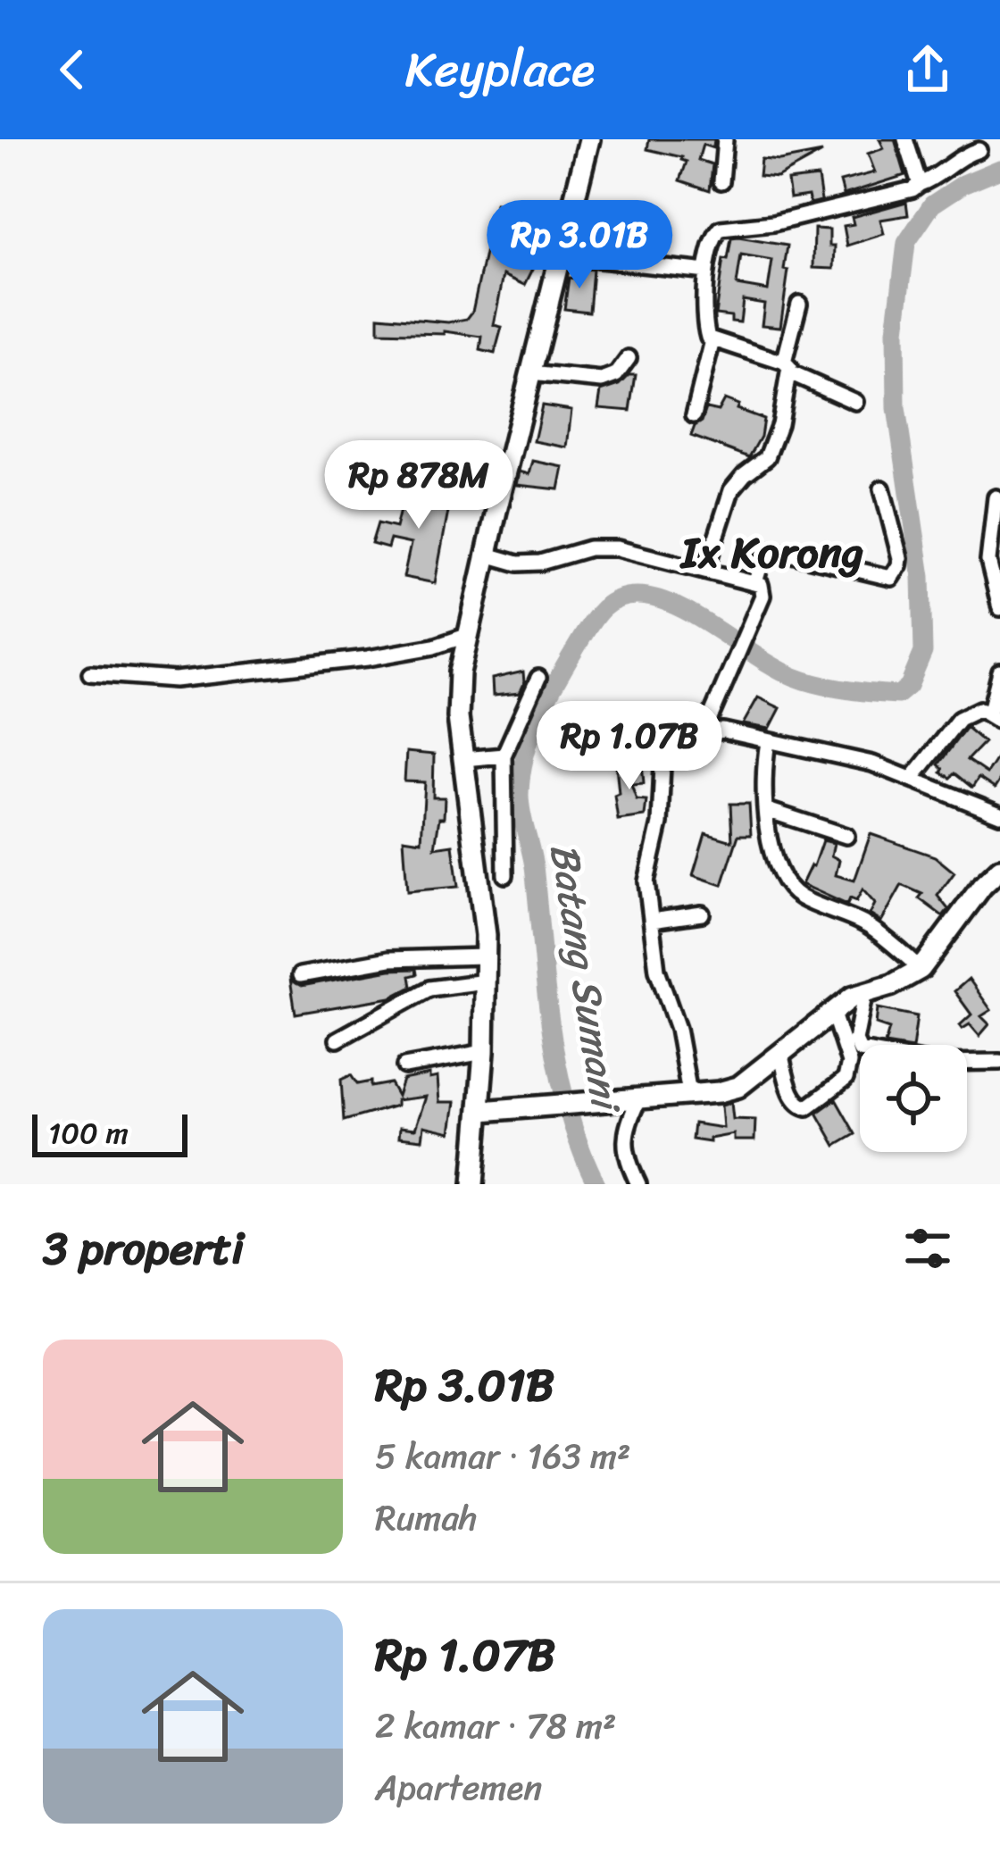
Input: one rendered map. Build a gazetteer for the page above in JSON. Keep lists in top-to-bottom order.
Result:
{
  "districts": ["Ix Korong"],
  "water": ["Batang Sumani"],
  "scale_bar": "100 m",
  "page": {
    "header": "Keyplace",
    "price": ["Rp 3.01B", "Rp 878M", "Rp 1.07B"],
    "scale": "100 m",
    "heading": "3 properti",
    "list": [
      {
        "name": "Rp 3.01B",
        "note": "5 kamar · 163 m² · Rumah"
      },
      {
        "name": "Rp 1.07B",
        "note": "2 kamar · 78 m² · Apartemen"
      }
    ]
  }
}
